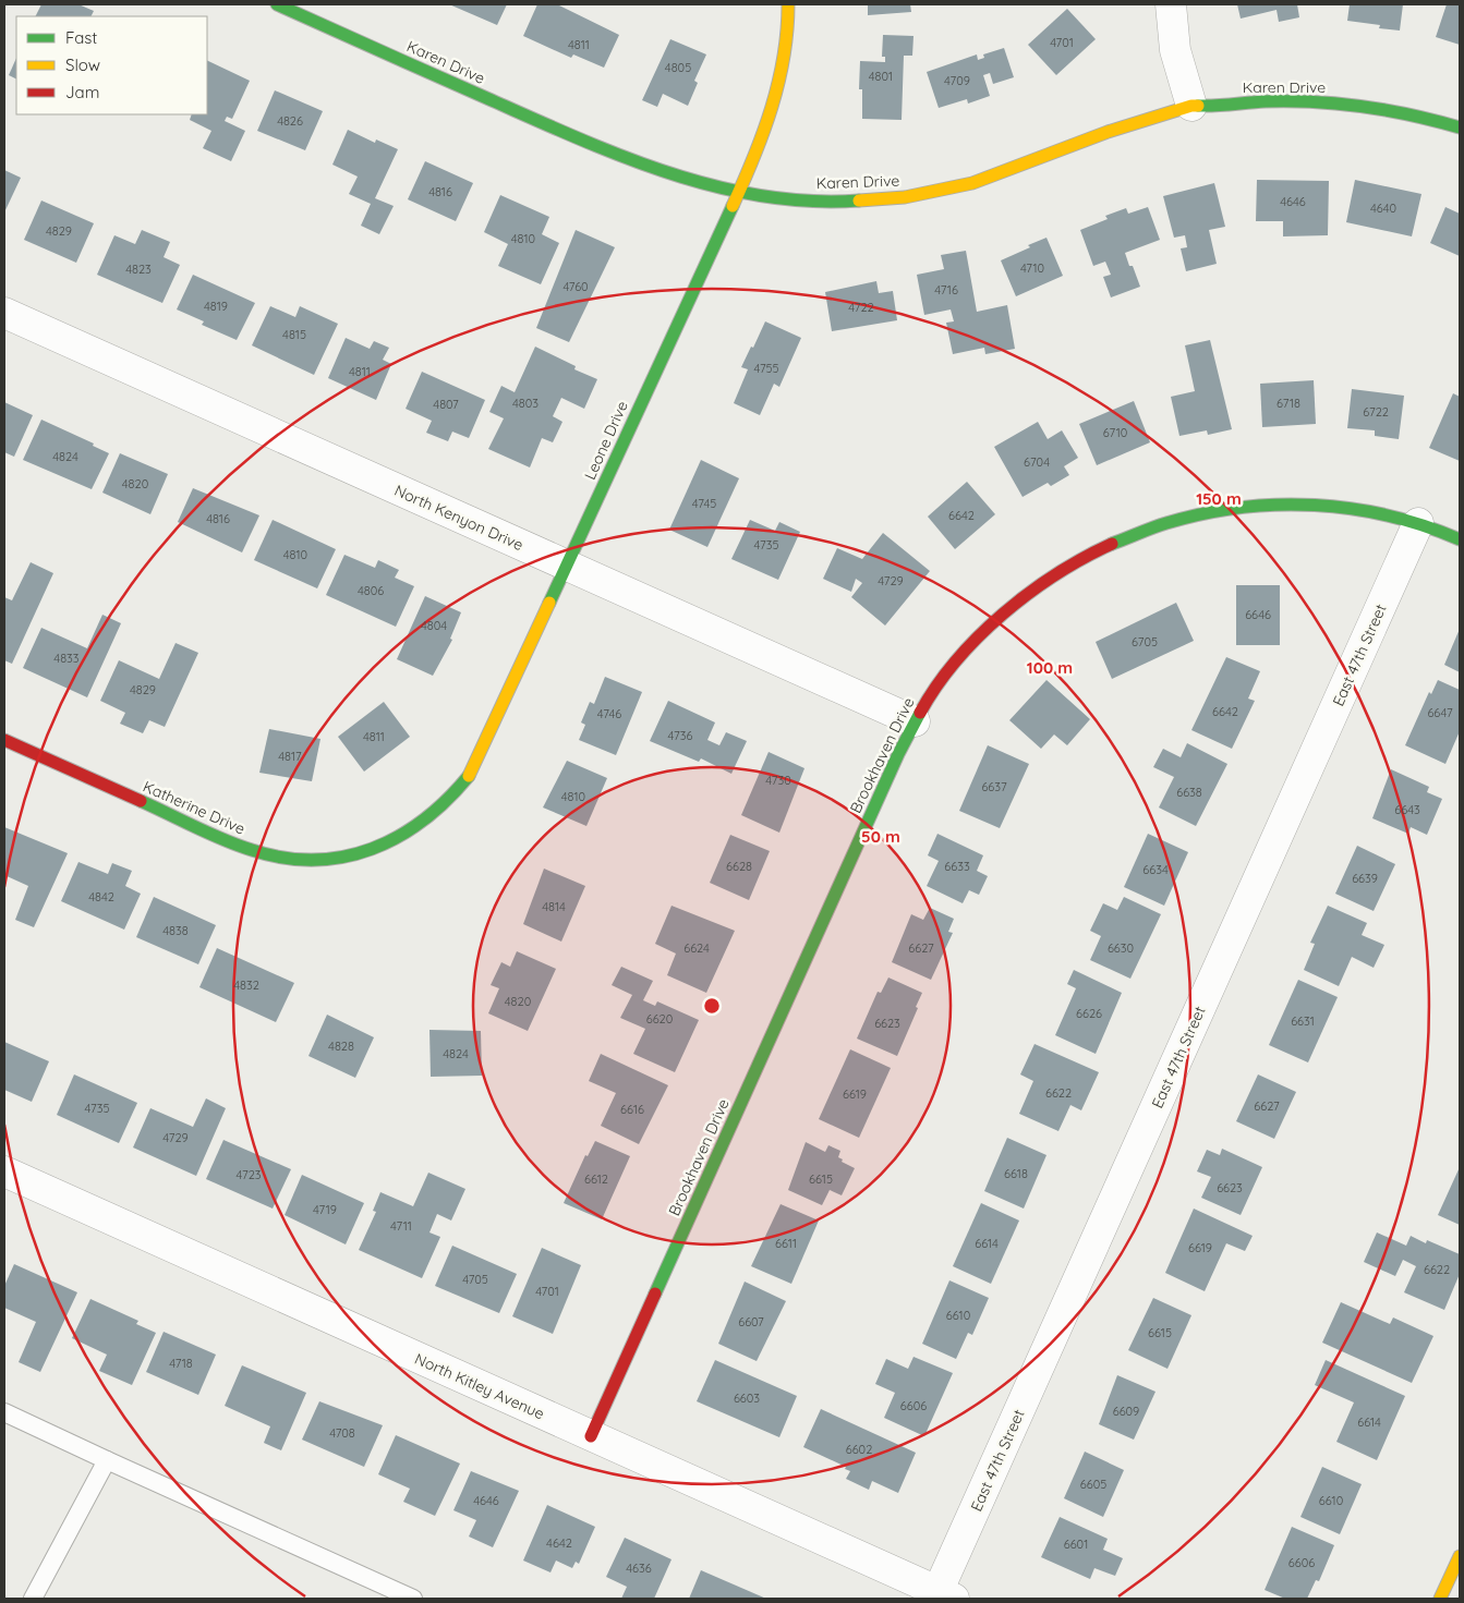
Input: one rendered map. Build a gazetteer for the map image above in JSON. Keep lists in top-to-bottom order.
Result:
{
  "streets": {
    "street": [
      "Karen Drive",
      "Leone Drive",
      "North Kenyon Drive",
      "East 47th Street",
      "Brookhaven Drive",
      "Katherine Drive",
      "North Kitley Avenue"
    ]
  },
  "crossings": [
    ["Karen Drive", "Leone Drive"],
    ["Leone Drive", "North Kenyon Drive"],
    ["Leone Drive", "Katherine Drive"],
    ["North Kenyon Drive", "Brookhaven Drive"],
    ["East 47th Street", "Brookhaven Drive"],
    ["East 47th Street", "North Kitley Avenue"],
    ["Brookhaven Drive", "North Kitley Avenue"]
  ],
  "house_numbers": [
    "4701",
    "4811",
    "4805",
    "4801",
    "4709",
    "4826",
    "4816",
    "4646",
    "4640",
    "4829",
    "4810",
    "4710",
    "4823",
    "4760",
    "4716",
    "4819",
    "4722",
    "4815",
    "4755",
    "4811",
    "4803",
    "6718",
    "4807",
    "6722",
    "6710",
    "4824",
    "6704",
    "4820",
    "4745",
    "6642",
    "4816",
    "4735",
    "4810",
    "4729",
    "4806",
    "6646",
    "4804",
    "6705",
    "4833",
    "4829",
    "6642",
    "6647",
    "4746",
    "4736",
    "4811",
    "4817",
    "4730",
    "6637",
    "6638",
    "4810",
    "6643",
    "6628",
    "6633",
    "6634",
    "6639",
    "4842",
    "4814",
    "4838",
    "6624",
    "6627",
    "6630",
    "4832",
    "4820",
    "6626",
    "6620",
    "6631",
    "6623",
    "4828",
    "4824",
    "6622",
    "6619",
    "6627",
    "4735",
    "6616",
    "4729",
    "6618",
    "4723",
    "6612",
    "6615",
    "6623",
    "4719",
    "4711",
    "6611",
    "6614",
    "6619",
    "6622",
    "4705",
    "4701",
    "6610",
    "6607",
    "6615",
    "4718",
    "6603",
    "6606",
    "6609",
    "6614",
    "4708",
    "6602",
    "6605",
    "4646",
    "6610",
    "4642",
    "6601",
    "6606",
    "4636"
  ],
  "legend": ["Fast", "Slow", "Jam"],
  "rings": ["150 m", "100 m", "50 m"]
}
